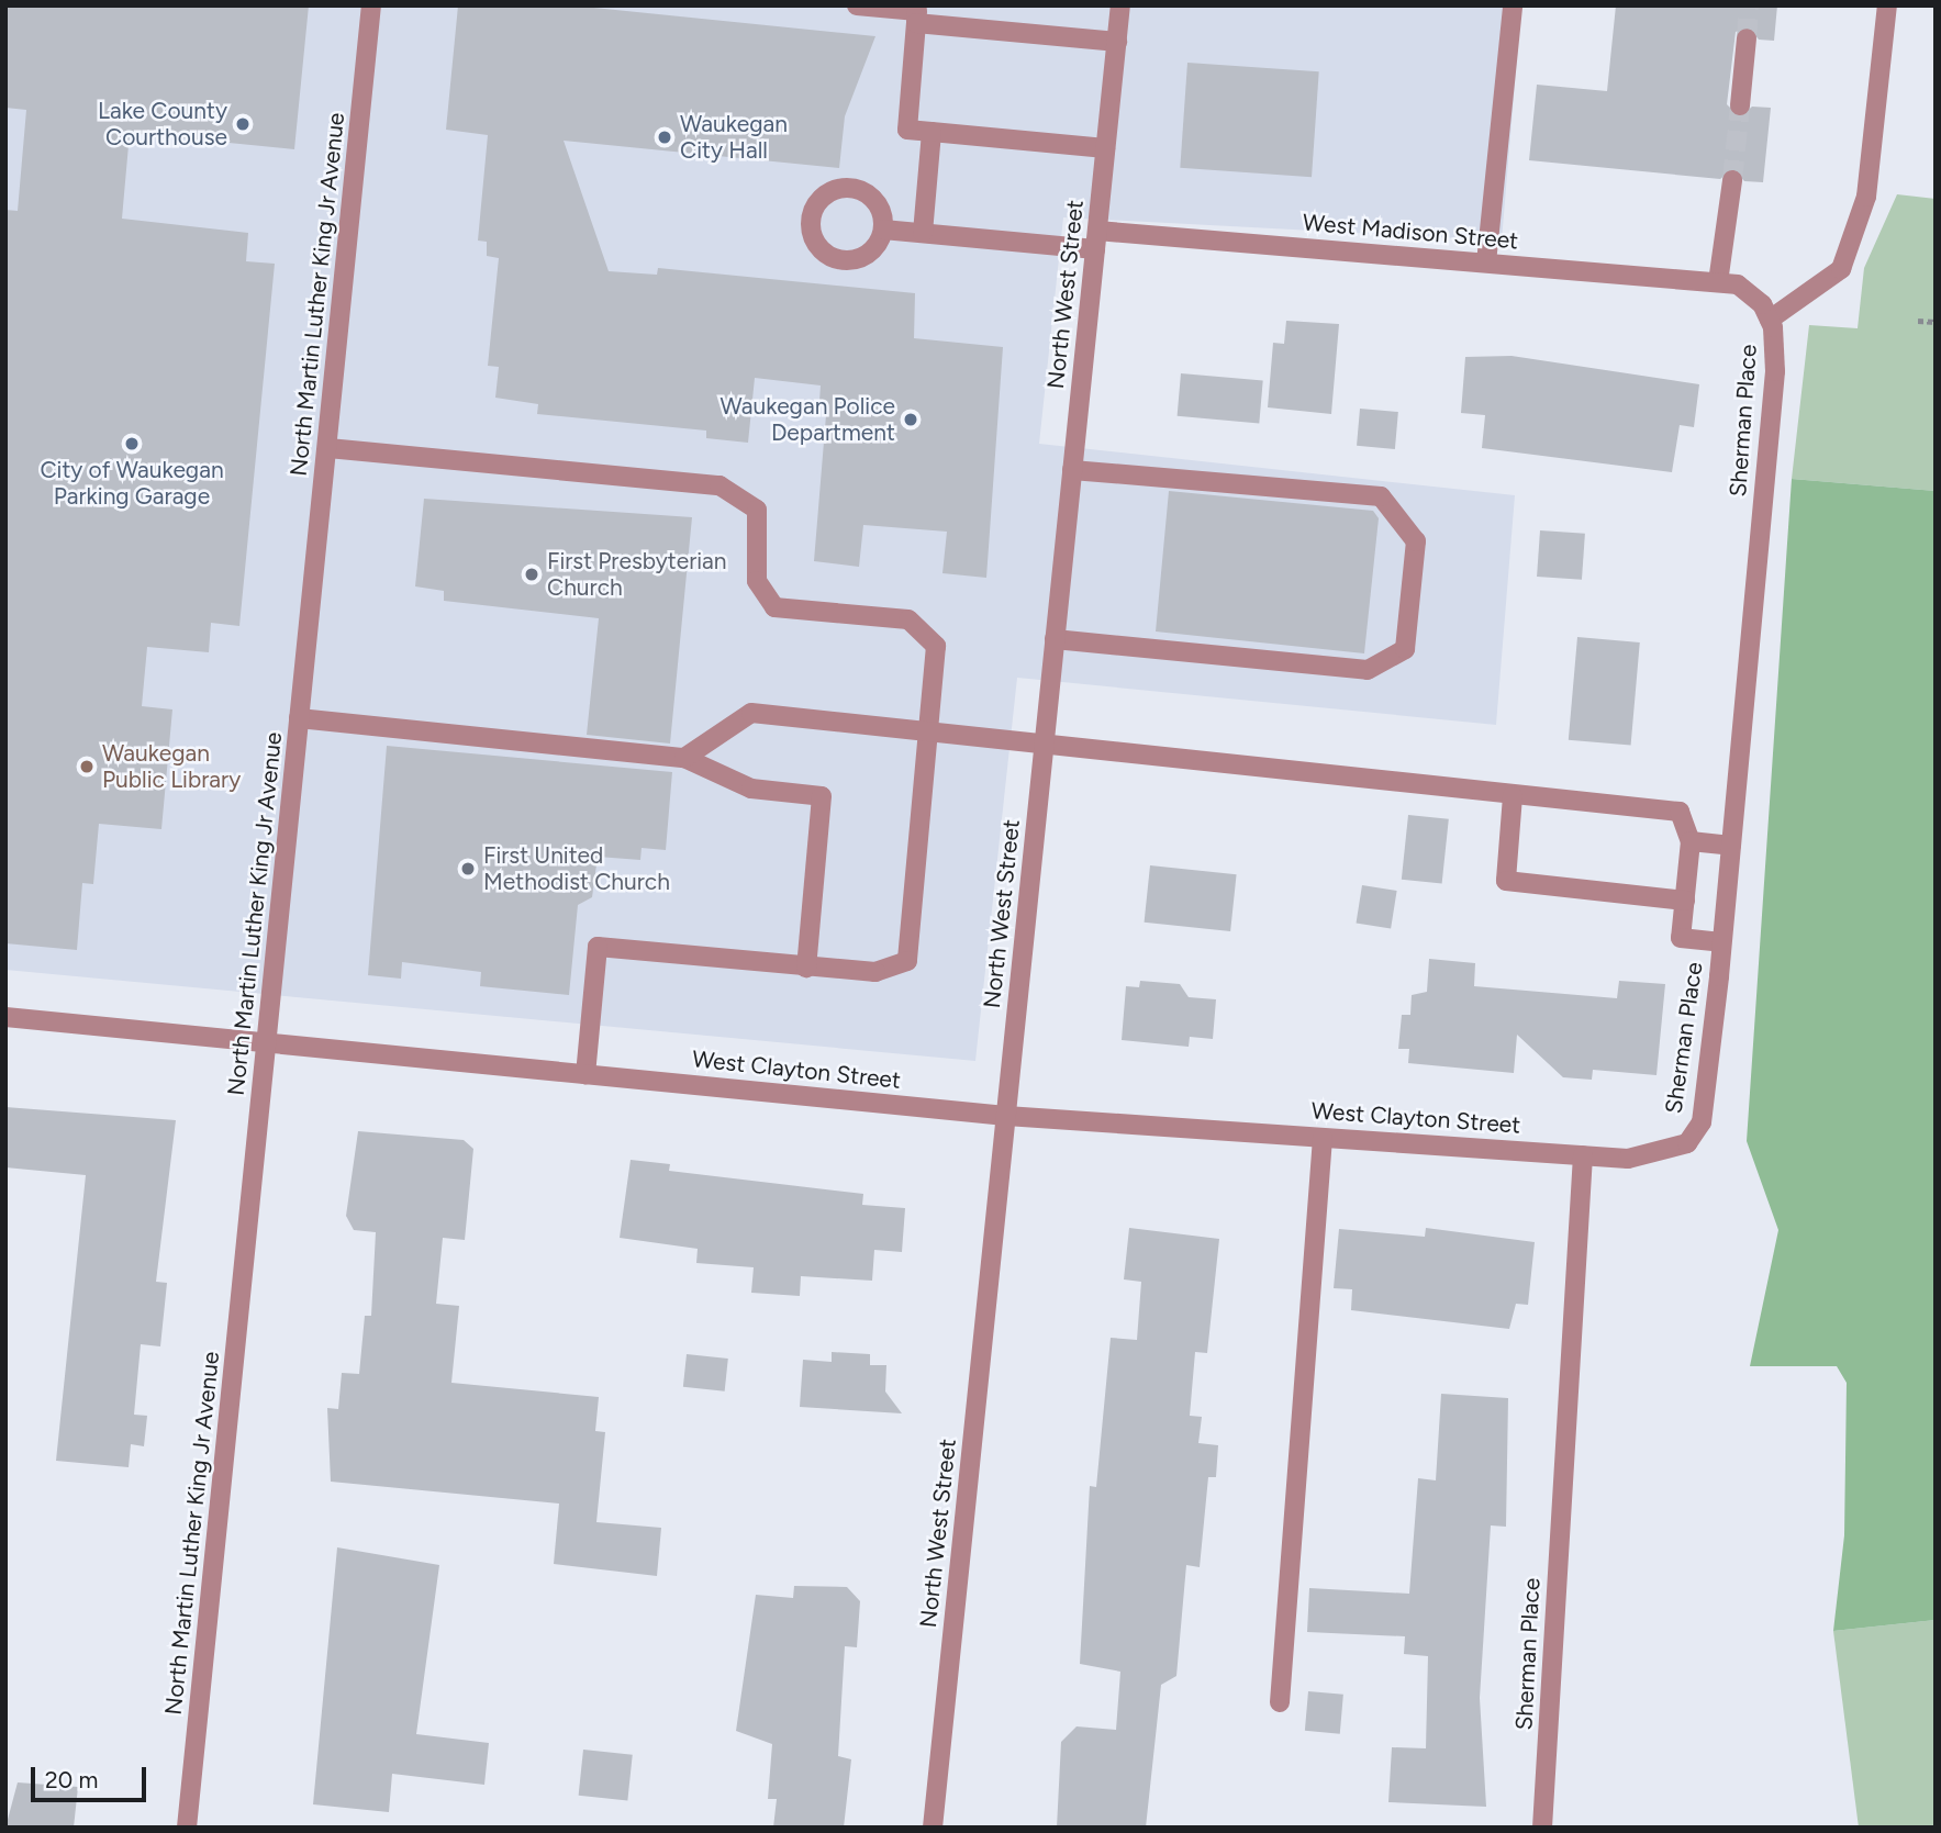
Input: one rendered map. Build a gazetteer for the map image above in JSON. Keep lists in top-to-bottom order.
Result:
{
  "streets": {
    "street": [
      "West Madison Street",
      "North Martin Luther King Jr Avenue",
      "North West Street",
      "Sherman Place",
      "West Clayton Street"
    ]
  },
  "crossings": [
    ["West Madison Street", "North West Street"],
    ["West Madison Street", "Sherman Place"],
    ["North Martin Luther King Jr Avenue", "West Clayton Street"],
    ["North West Street", "West Clayton Street"],
    ["Sherman Place", "West Clayton Street"]
  ],
  "places": [
    "Lake County Courthouse",
    "Waukegan City Hall",
    "Waukegan Police Department",
    "City of Waukegan Parking Garage",
    "First Presbyterian Church",
    "Waukegan Public Library",
    "First United Methodist Church"
  ],
  "scale_bar": "20 m"
}
